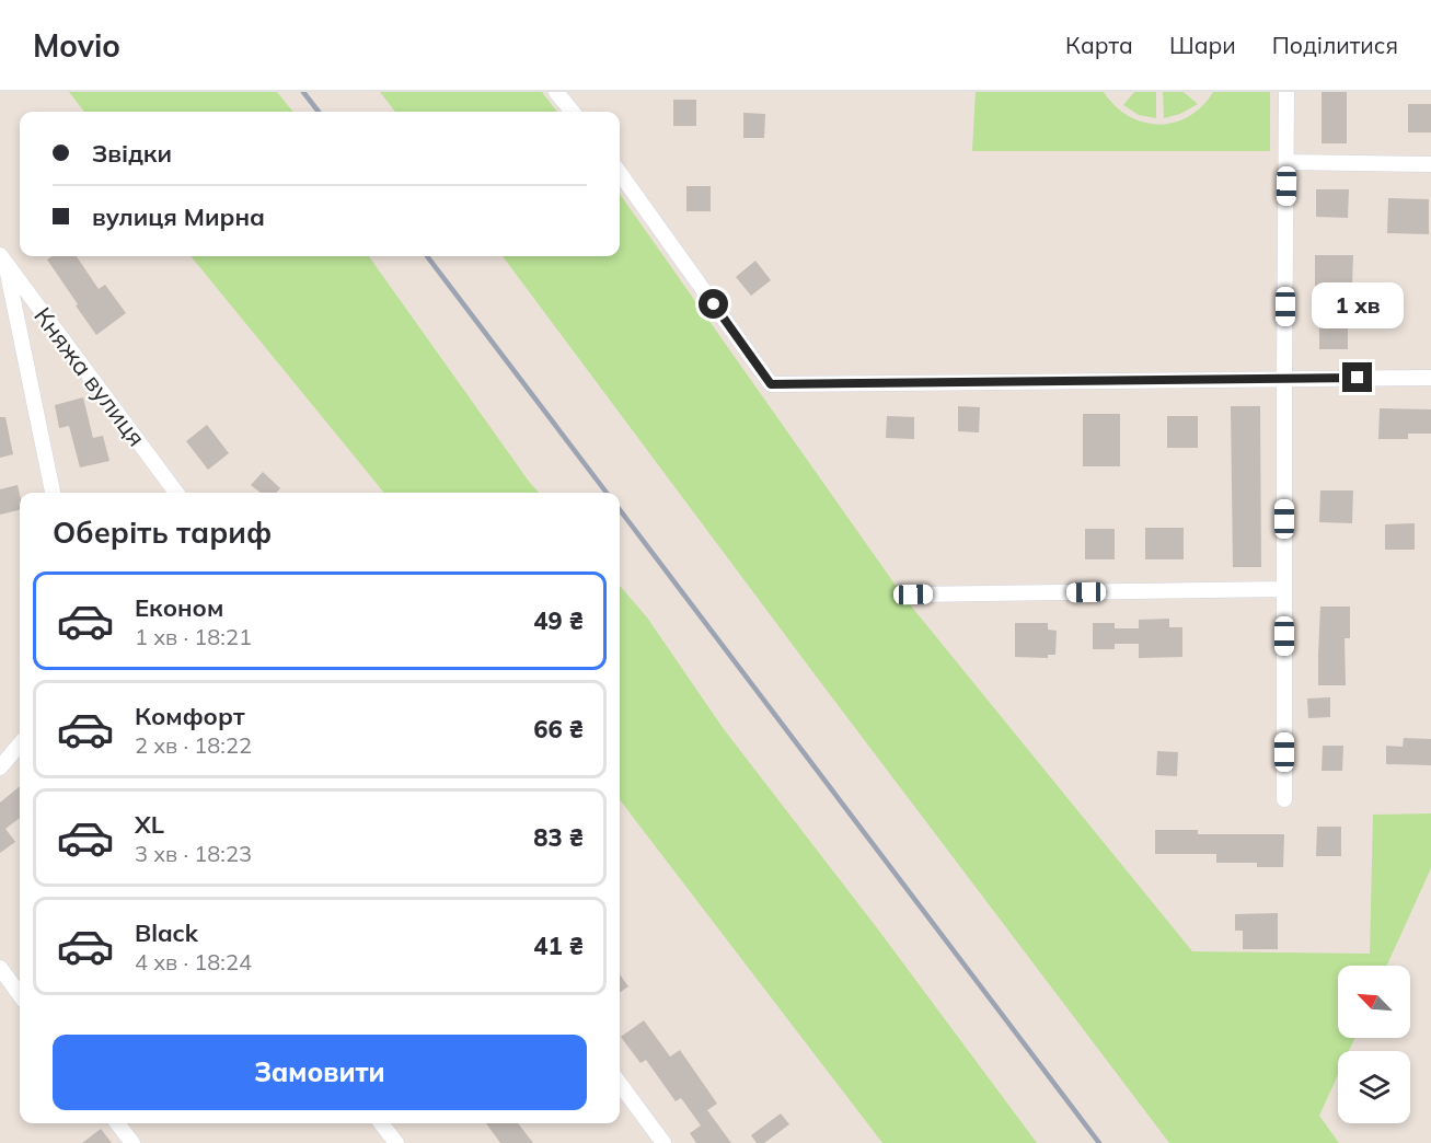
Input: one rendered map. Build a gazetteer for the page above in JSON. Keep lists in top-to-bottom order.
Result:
{
  "streets": {
    "street": ["Княжа вулиця"]
  },
  "north": "top left",
  "page": {
    "header": "Movio",
    "nav": ["Карта", "Шари", "Поділитися"],
    "banner": ["Звідки", "вулиця Мирна"],
    "bubble": "1 хв",
    "heading": "Оберіть тариф",
    "list": [
      {
        "name": "Економ",
        "note": "1 хв · 18:21",
        "value": "49 ₴"
      },
      {
        "name": "Комфорт",
        "note": "2 хв · 18:22",
        "value": "66 ₴"
      },
      {
        "name": "XL",
        "note": "3 хв · 18:23",
        "value": "83 ₴"
      },
      {
        "name": "Black",
        "note": "4 хв · 18:24",
        "value": "41 ₴"
      }
    ],
    "buttons": "Замовити"
  }
}
